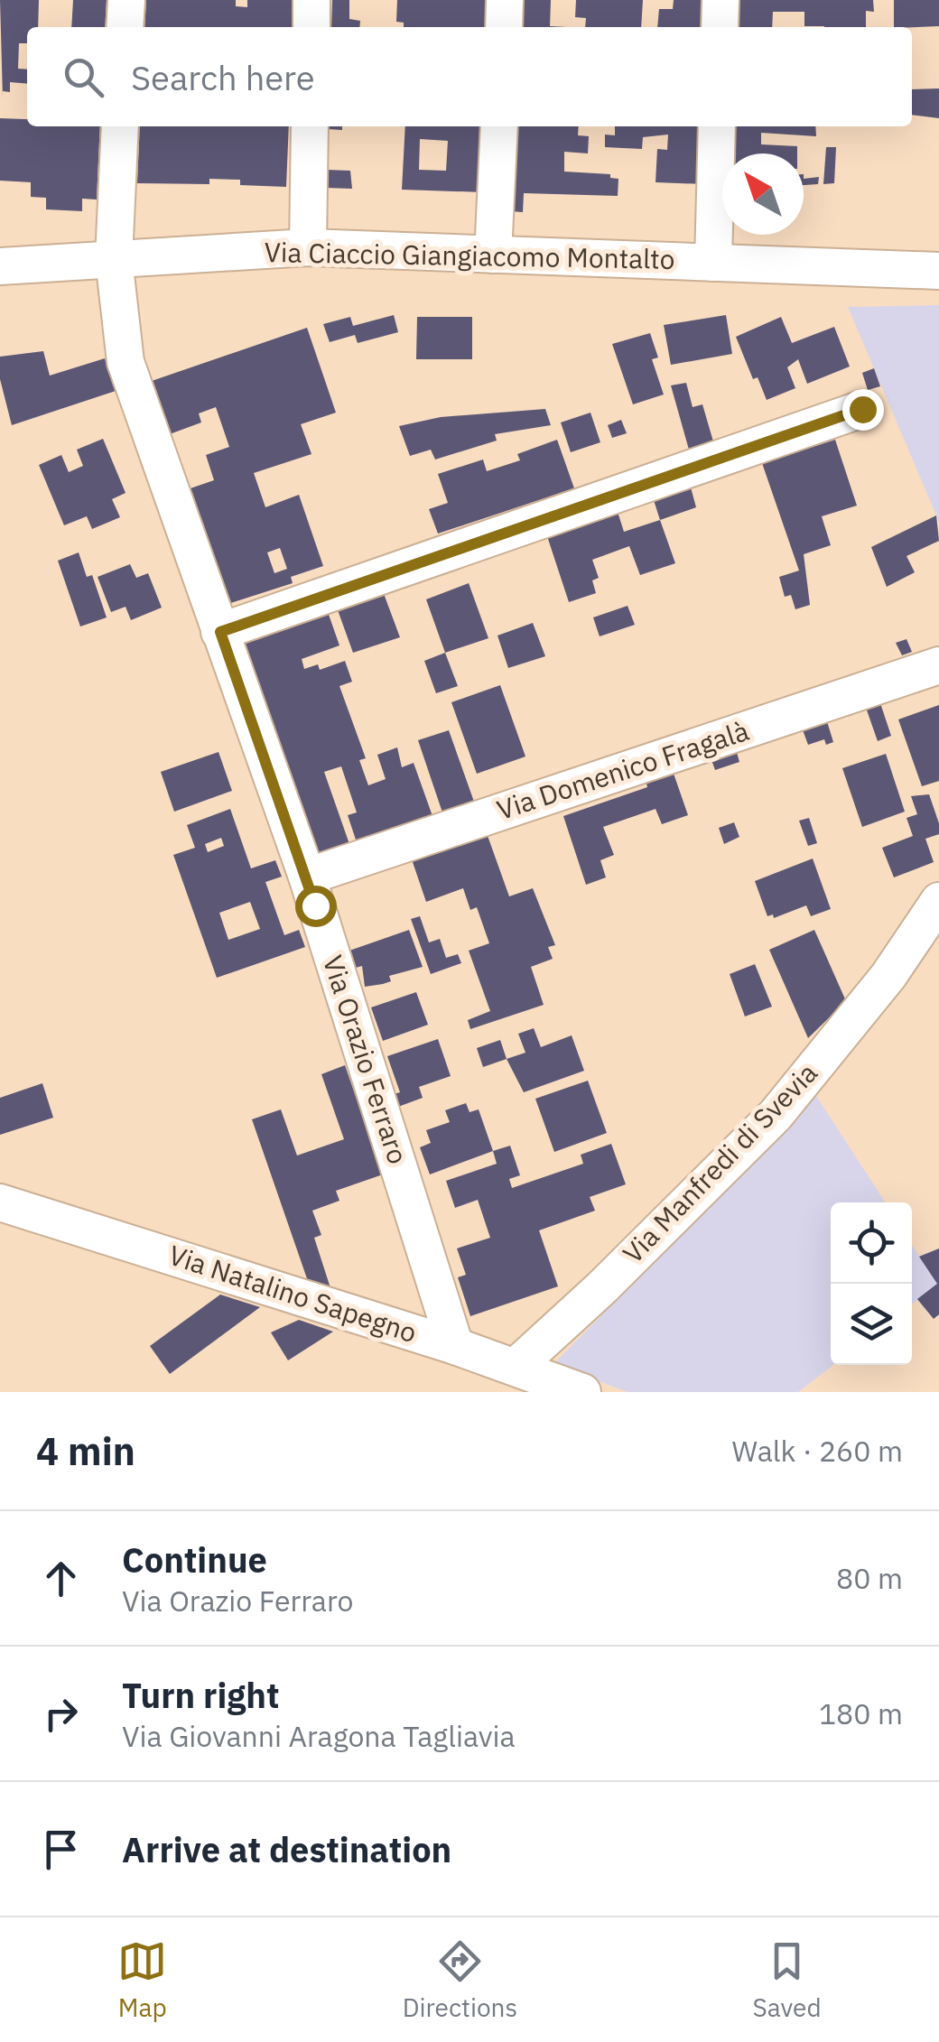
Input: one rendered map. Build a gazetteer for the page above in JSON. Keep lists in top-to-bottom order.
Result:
{
  "streets": {
    "street": [
      "Via Ciaccio Giangiacomo Montalto",
      "Via Domenico Fragalà",
      "Via Orazio Ferraro",
      "Via Manfredi di Svevia",
      "Via Natalino Sapegno"
    ]
  },
  "crossings": [
    ["Via Ciaccio Giangiacomo Montalto", "Via Orazio Ferraro"],
    ["Via Domenico Fragalà", "Via Orazio Ferraro"],
    ["Via Orazio Ferraro", "Via Natalino Sapegno"],
    ["Via Manfredi di Svevia", "Via Natalino Sapegno"]
  ],
  "north": "top left",
  "page": {
    "search": "Search here",
    "heading": ["4 min", "Walk · 260 m"],
    "list": [
      ["Continue", "Via Orazio Ferraro", "80 m"],
      ["Turn right", "Via Giovanni Aragona Tagliavia", "180 m"],
      "Arrive at destination"
    ],
    "nav": ["Map", "Directions", "Saved"]
  }
}
